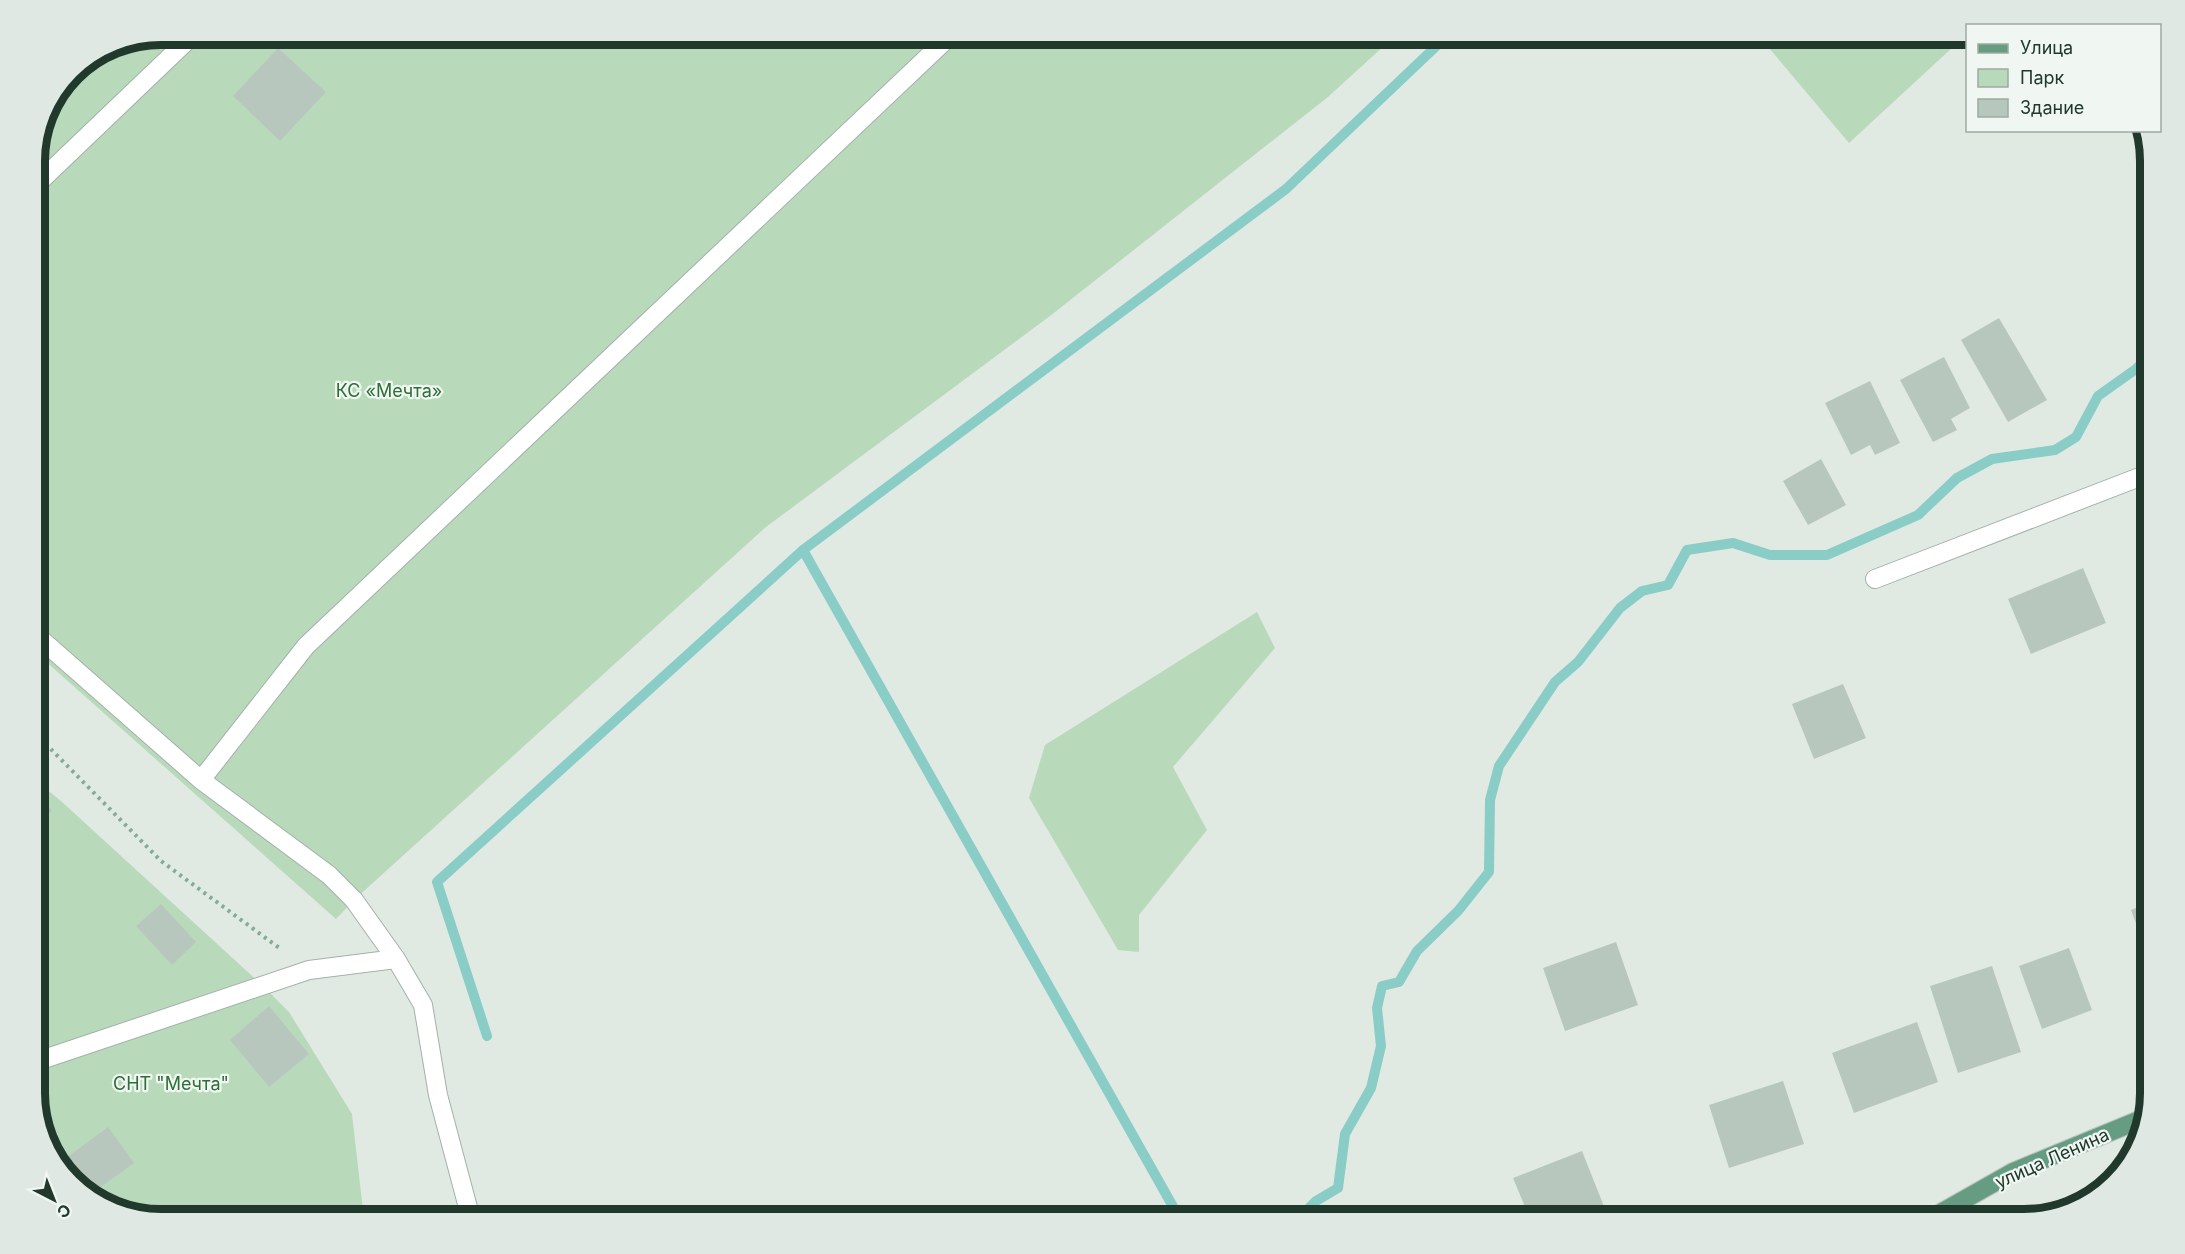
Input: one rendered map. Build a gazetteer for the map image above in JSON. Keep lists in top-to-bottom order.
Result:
{
  "streets": {
    "main road": ["улица Ленина"]
  },
  "parks": ["КС «Мечта»", "СНТ \"Мечта\""],
  "legend": ["Улица", "Парк", "Здание"],
  "north": "bottom right"
}
